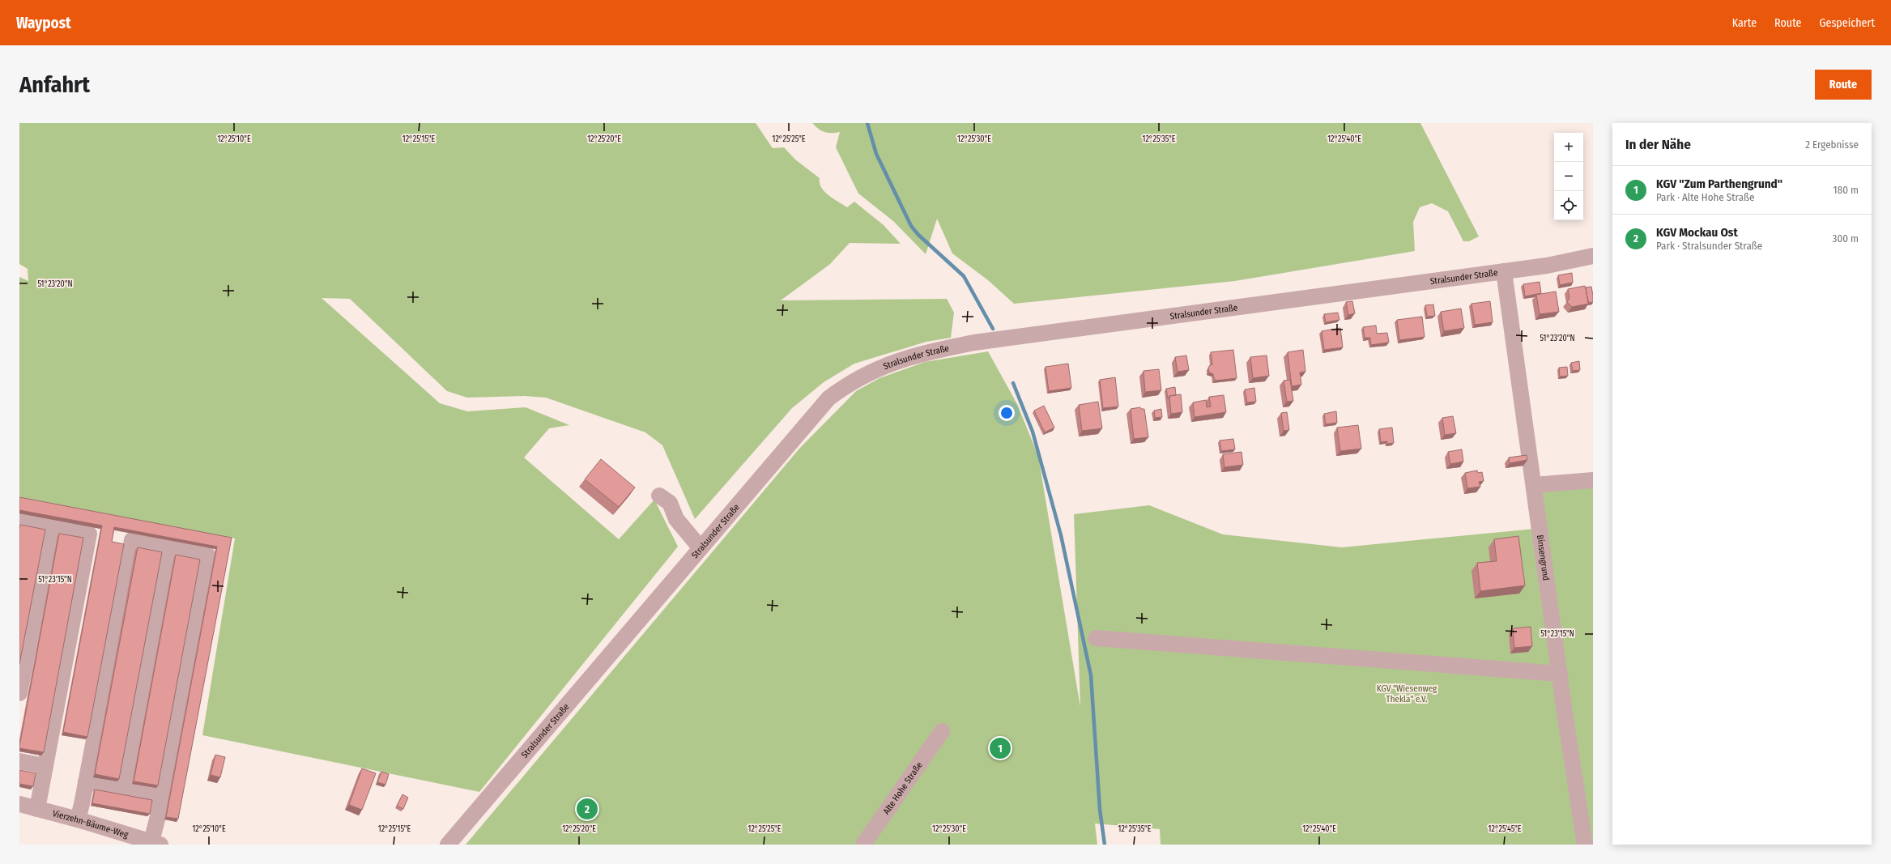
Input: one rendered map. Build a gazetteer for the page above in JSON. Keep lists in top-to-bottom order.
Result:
{
  "streets": {
    "street": [
      "Stralsunder Straße",
      "Binsengrund",
      "Alte Hohe Straße",
      "Vierzehn-Bäume-Weg"
    ]
  },
  "crossings": [
    ["Stralsunder Straße", "Binsengrund"]
  ],
  "parks": ["KGV \"Wiesenweg Thekla\" e.V."],
  "page": {
    "header": "Waypost",
    "nav": ["Karte", "Route", "Gespeichert"],
    "buttons": "Route",
    "title": "Anfahrt",
    "heading": ["In der Nähe", "2 Ergebnisse"],
    "map_buttons": ["+", "−"],
    "list": [
      {
        "mark": "1",
        "name": "KGV \"Zum Parthengrund\"",
        "note": "Park · Alte Hohe Straße",
        "value": "180 m"
      },
      {
        "mark": "2",
        "name": "KGV Mockau Ost",
        "note": "Park · Stralsunder Straße",
        "value": "300 m"
      }
    ],
    "pins": ["1", "2"]
  },
  "coordinates": [
    "12°25'10\"E",
    "12°25'15\"E",
    "12°25'20\"E",
    "12°25'25\"E",
    "12°25'30\"E",
    "12°25'35\"E",
    "12°25'40\"E",
    "51°23'20\"N",
    "51°23'15\"N",
    "12°25'45\"E"
  ]
}
